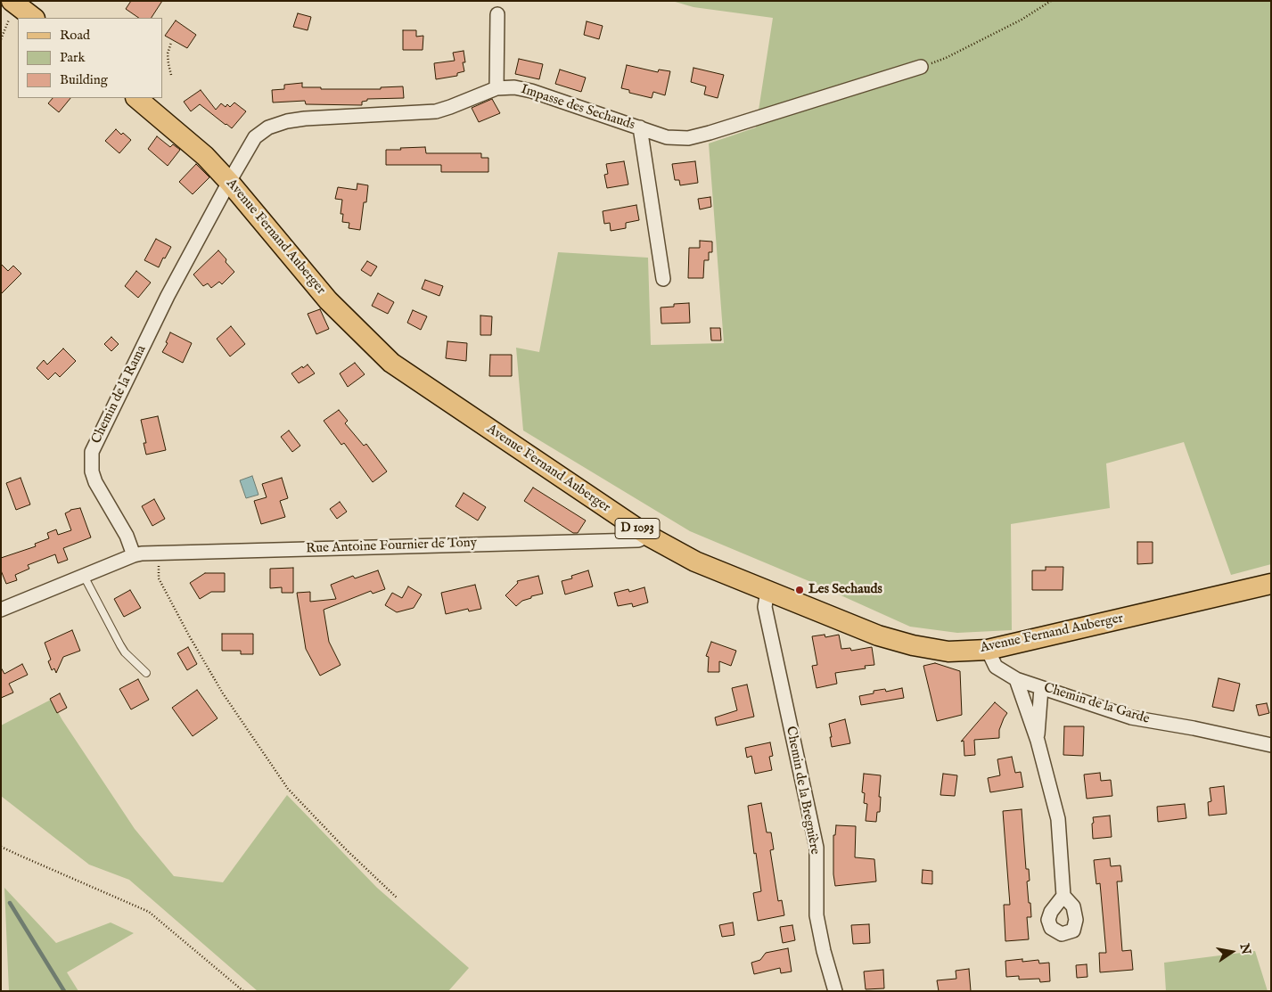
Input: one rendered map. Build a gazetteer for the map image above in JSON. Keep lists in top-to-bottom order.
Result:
{
  "streets": {
    "main road": ["Avenue Fernand Auberger", "D 1093"],
    "street": [
      "Impasse des Sechauds",
      "Chemin de la Rama",
      "Rue Antoine Fournier de Tony",
      "Chemin de la Garde",
      "Chemin de la Bregnière"
    ]
  },
  "crossings": [
    ["Impasse des Sechauds", "Avenue Fernand Auberger"],
    ["Impasse des Sechauds", "Chemin de la Rama"],
    ["Avenue Fernand Auberger", "Chemin de la Rama"],
    ["Avenue Fernand Auberger", "Rue Antoine Fournier de Tony"],
    ["Avenue Fernand Auberger", "Chemin de la Garde"],
    ["Avenue Fernand Auberger", "Chemin de la Bregnière"],
    ["Chemin de la Rama", "Rue Antoine Fournier de Tony"]
  ],
  "places": ["Les Sechauds"],
  "legend": ["Road", "Park", "Building"],
  "north": "right"
}
